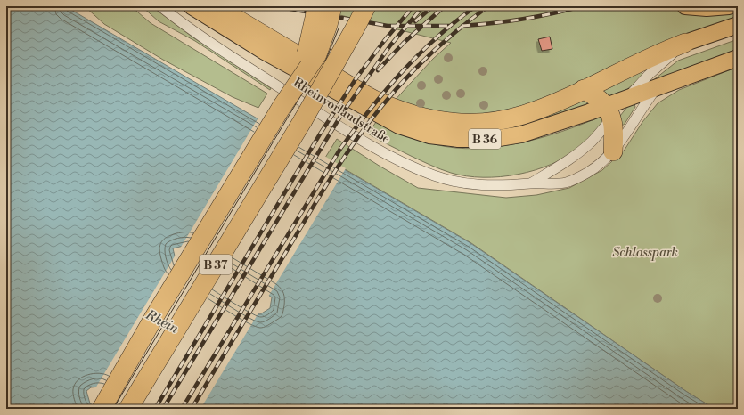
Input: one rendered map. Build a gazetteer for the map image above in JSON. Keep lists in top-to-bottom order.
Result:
{
  "streets": {
    "highway": ["B 36", "B 37"],
    "street": ["Rheinvorlandstraße"]
  },
  "crossings": [
    ["Rheinvorlandstraße", "B 36"]
  ],
  "water": ["Rhein"],
  "parks": ["Schlosspark"]
}
